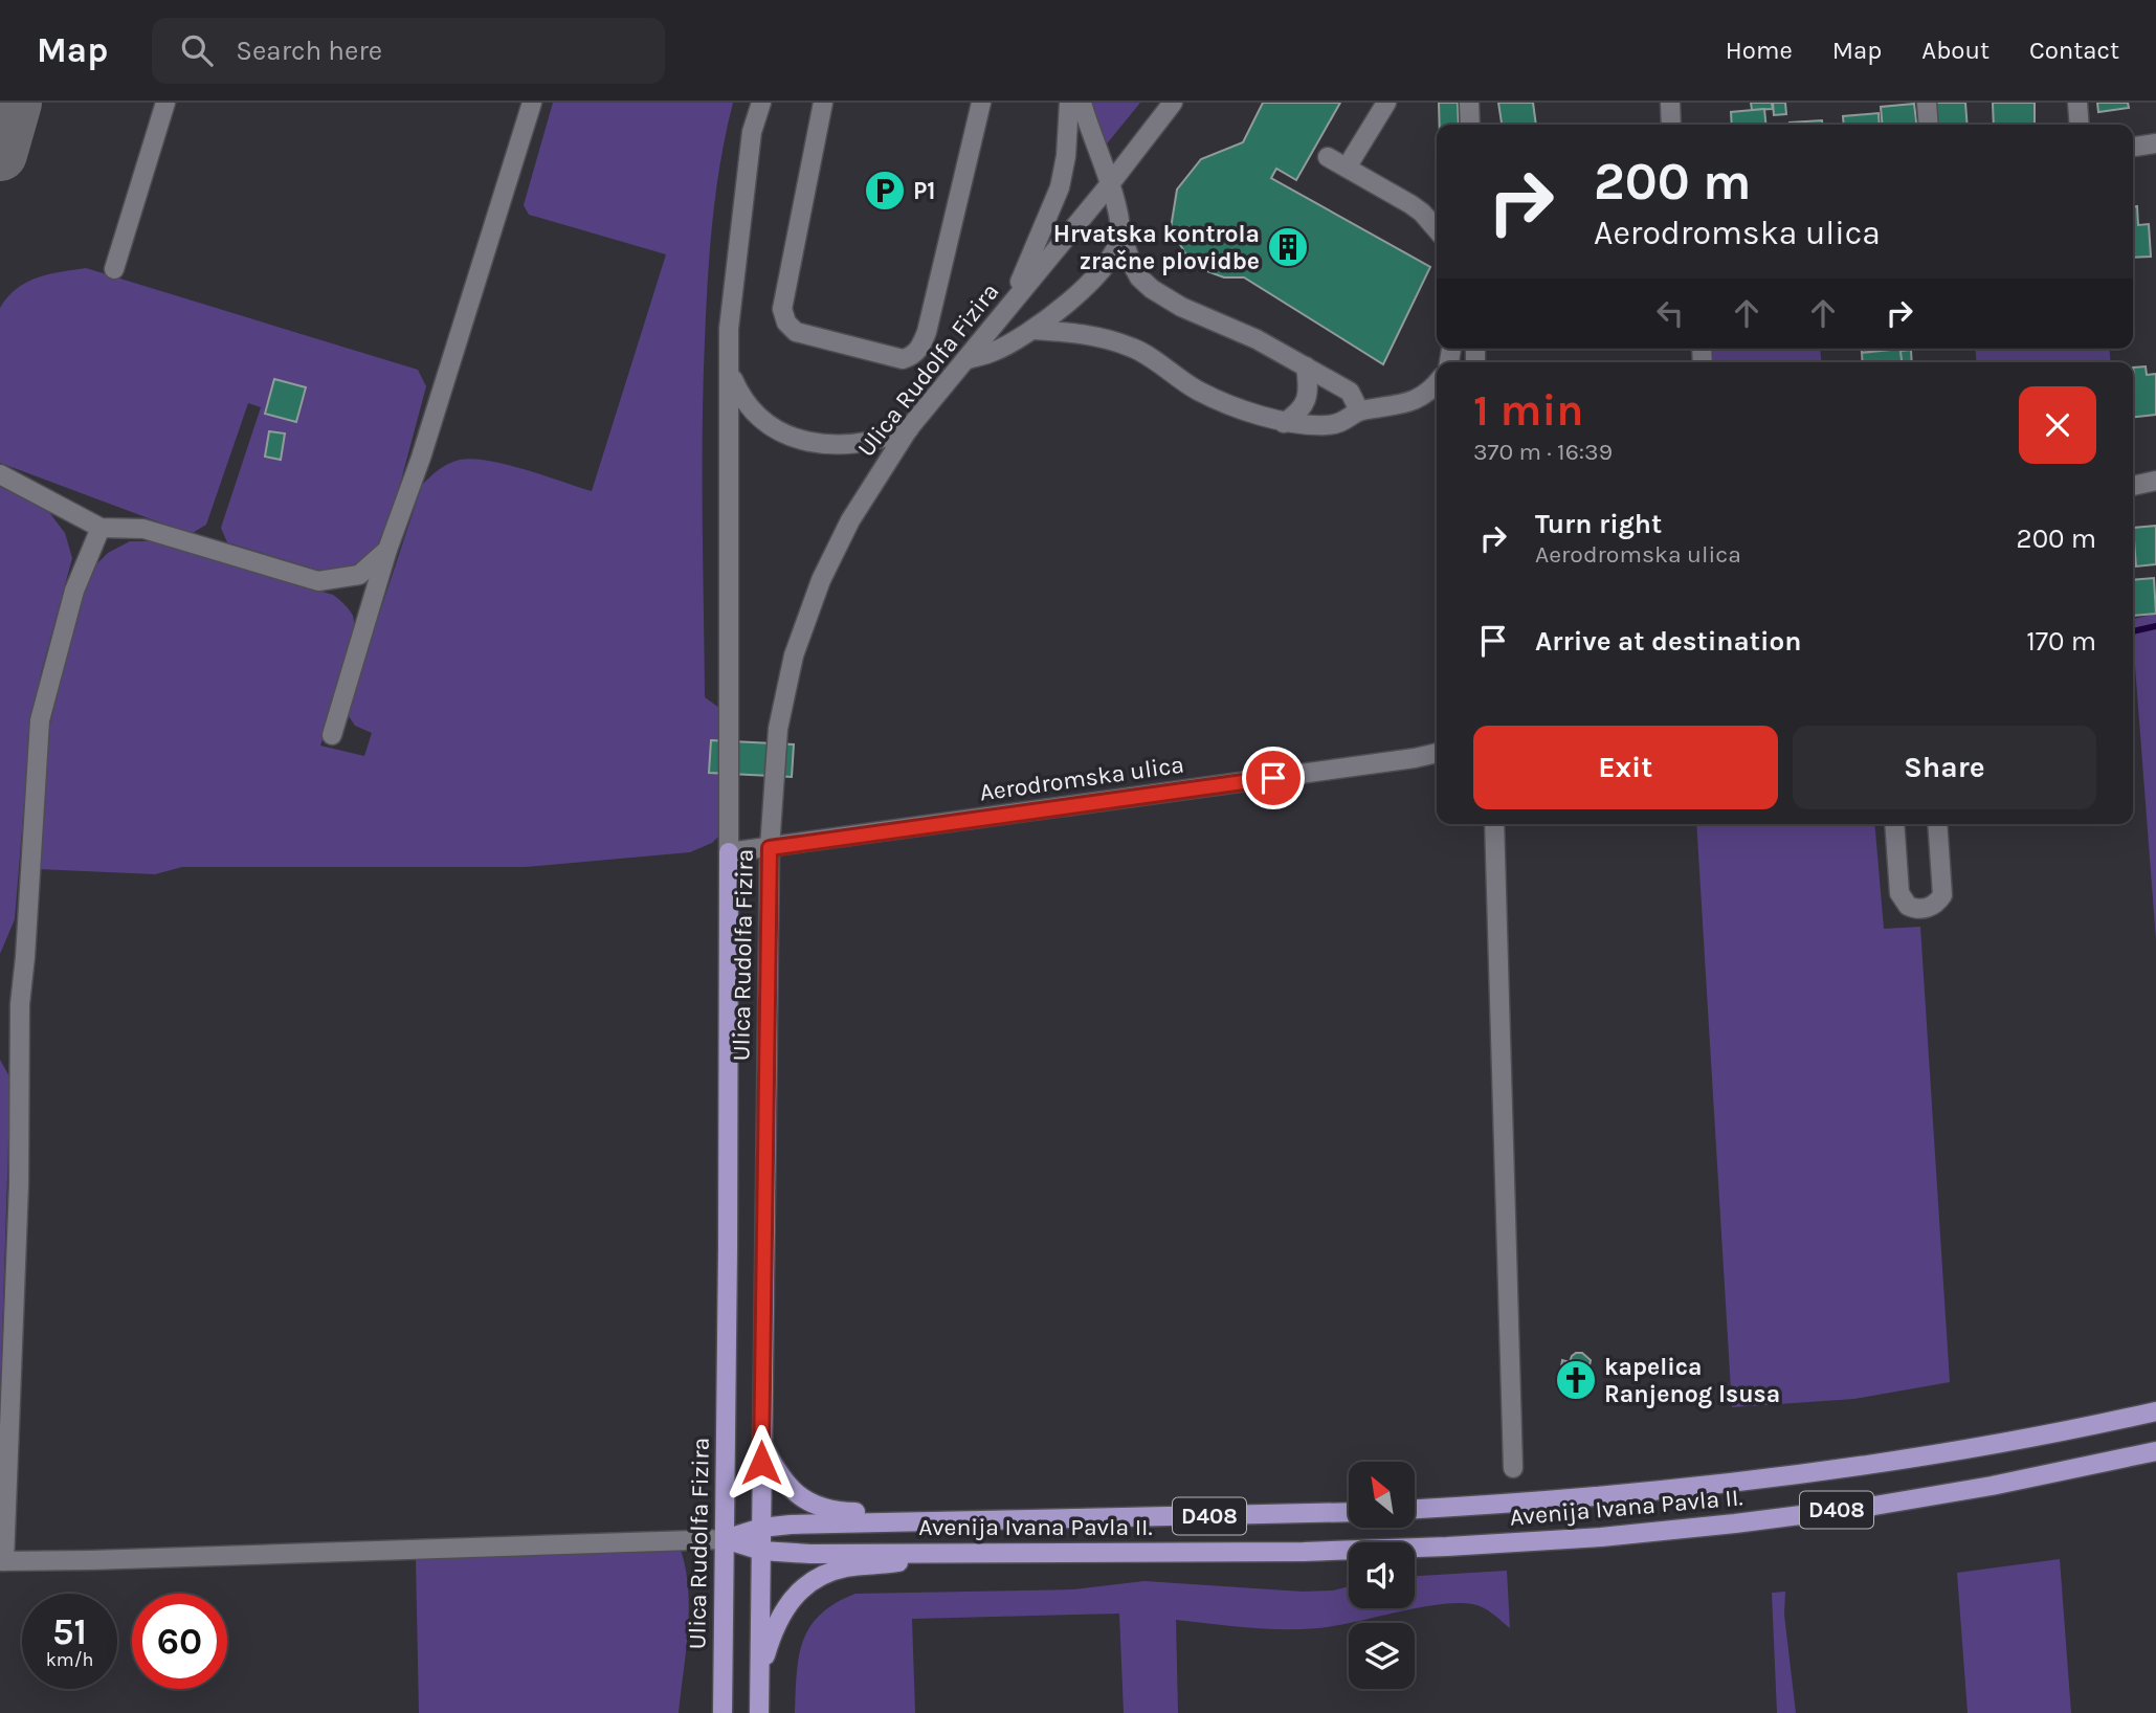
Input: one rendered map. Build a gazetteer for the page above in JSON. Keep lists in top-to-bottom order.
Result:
{
  "streets": {
    "main road": ["Ulica Rudolfa Fizira", "Avenija Ivana Pavla II.", "D408"],
    "street": ["Aerodromska ulica"]
  },
  "crossings": [
    ["Ulica Rudolfa Fizira", "Aerodromska ulica"],
    ["Ulica Rudolfa Fizira", "Avenija Ivana Pavla II."]
  ],
  "places": {
    "parking": ["P1"],
    "building": ["Hrvatska kontrola zračne plovidbe"],
    "church": ["kapelica Ranjenog Isusa"]
  },
  "north": "top left",
  "page": {
    "header": "Map",
    "search": "Search here",
    "nav": [
      "Home",
      "Map",
      "About",
      "Contact"
    ],
    "turn": ["200 m", "Aerodromska ulica"],
    "heading": ["1 min", "370 m · 16:39"],
    "list": [
      {
        "name": "Turn right",
        "note": "Aerodromska ulica",
        "value": "200 m"
      },
      {
        "name": "Arrive at destination",
        "value": "170 m"
      }
    ],
    "buttons": ["Exit", "Share"],
    "speed": "51 km/h",
    "limit": "60"
  }
}
